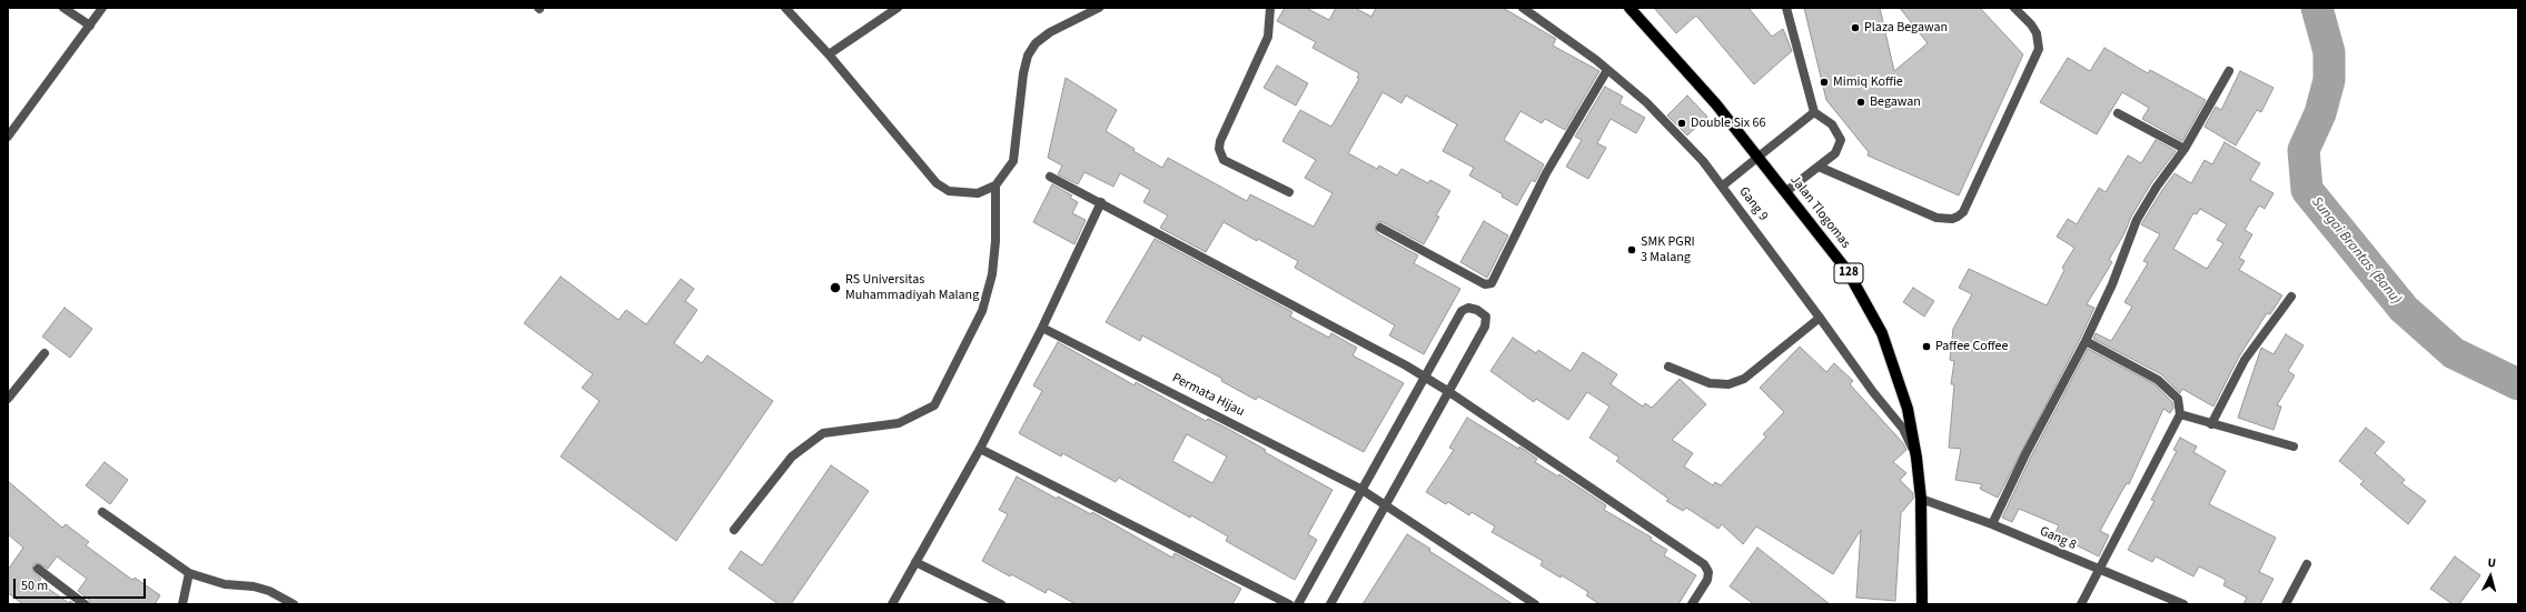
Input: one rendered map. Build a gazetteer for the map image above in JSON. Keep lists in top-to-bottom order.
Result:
{
  "streets": {
    "main road": ["Jalan Tlogomas", "128"],
    "street": ["Gang 9", "Permata Hijau", "Gang 8"]
  },
  "crossings": [
    ["Gang 9", "Jalan Tlogomas"],
    ["Jalan Tlogomas", "Gang 8"]
  ],
  "water": ["Sungai Brantas (Banu)"],
  "places": [
    "Plaza Begawan",
    "Mimiq Koffie",
    "Begawan",
    "Double Six 66",
    "SMK PGRI 3 Malang",
    "RS Universitas Muhammadiyah Malang",
    "Paffee Coffee"
  ],
  "scale_bar": "50 m",
  "north": "top"
}
